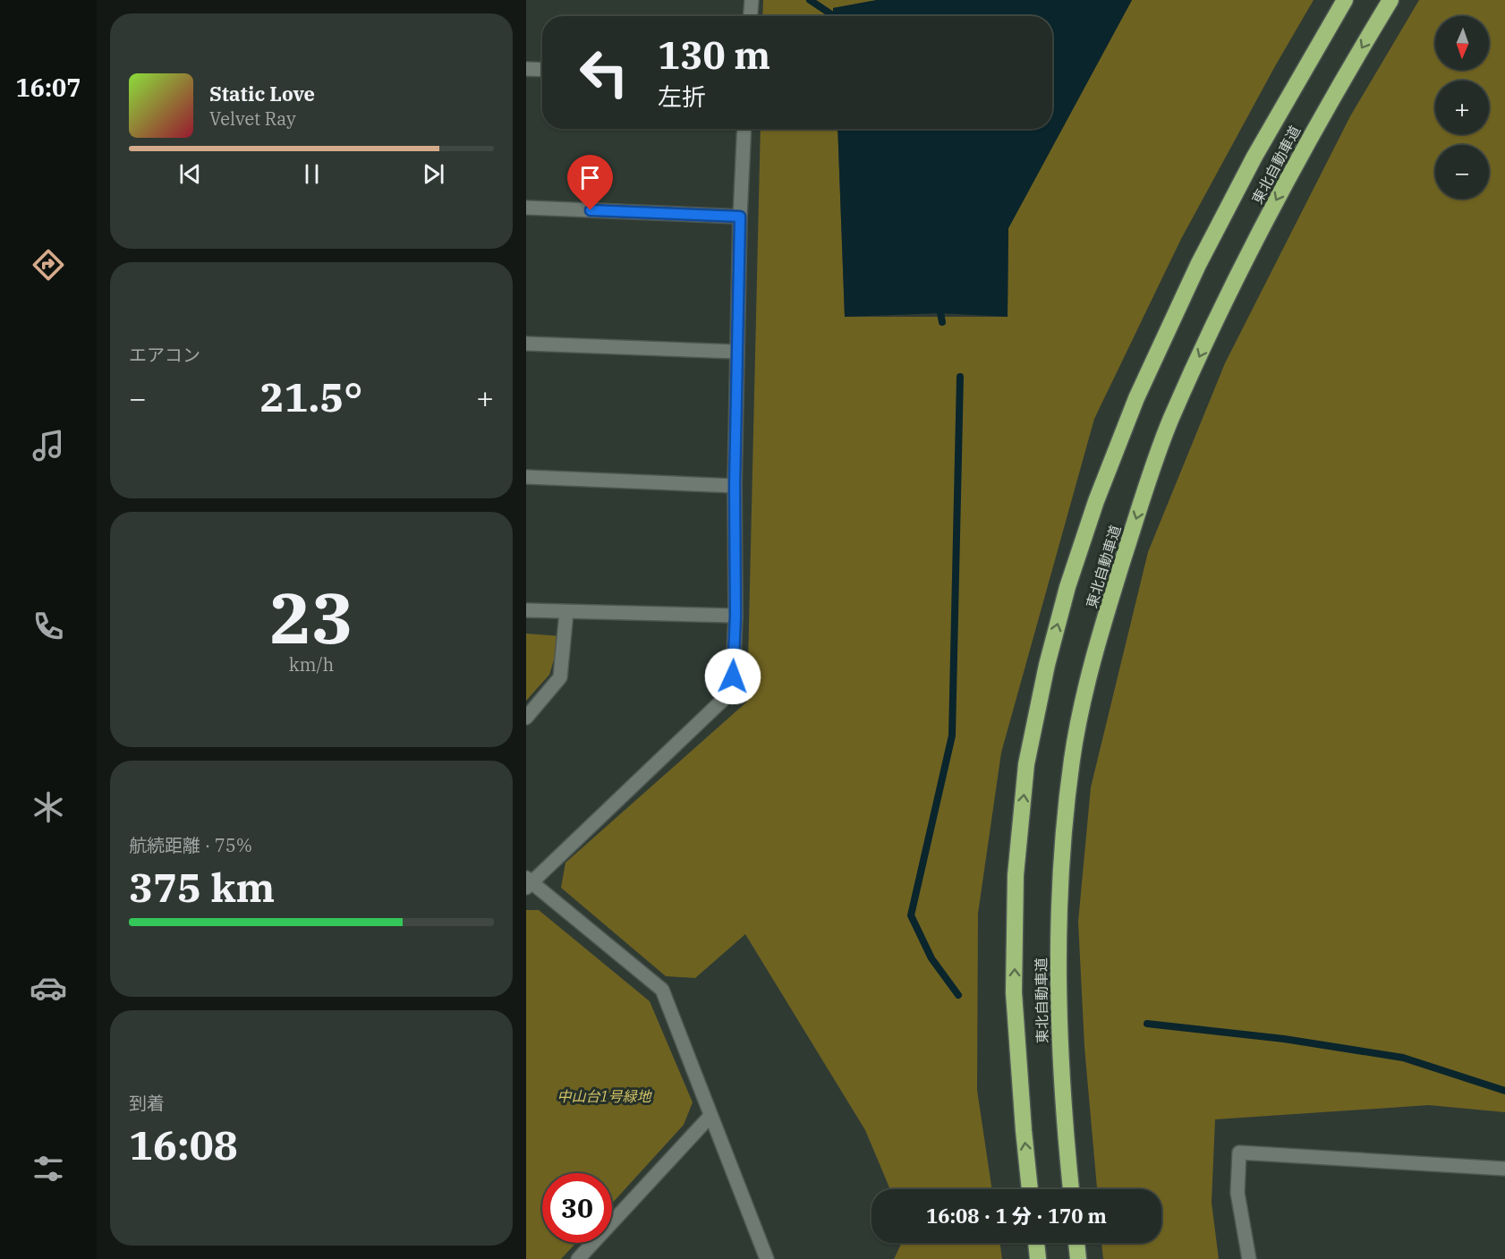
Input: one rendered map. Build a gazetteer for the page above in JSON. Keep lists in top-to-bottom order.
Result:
{
  "streets": {
    "highway": ["東北自動車道"]
  },
  "parks": ["中山台1号緑地"],
  "north": "bottom",
  "page": {
    "tabs": "16:07",
    "map_buttons": ["+", "−"],
    "turn": ["130 m", "左折"],
    "song": ["Static Love", "Velvet Ray"],
    "tile": [
      "エアコン",
      ["23", "km/h"],
      ["航続距離 · 75%", "375 km"],
      ["到着", "16:08"]
    ],
    "heat": ["−", "21.5°", "+"],
    "limit": "30",
    "trip": "16:08 · 1 分 · 170 m"
  }
}
